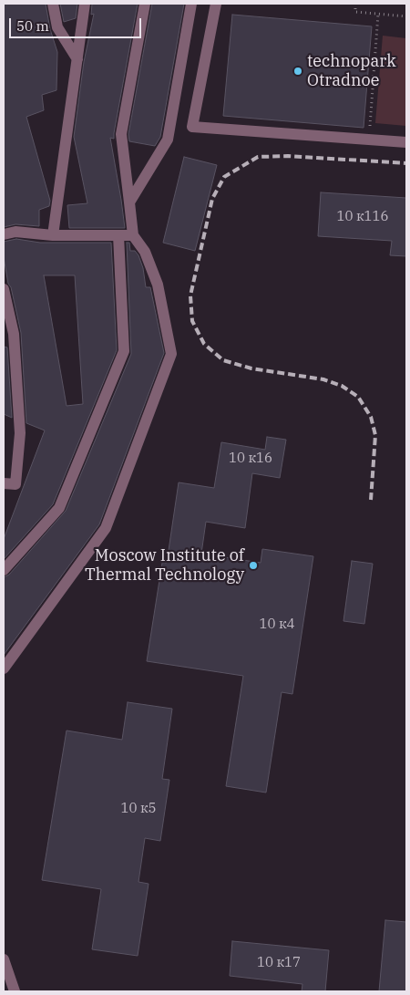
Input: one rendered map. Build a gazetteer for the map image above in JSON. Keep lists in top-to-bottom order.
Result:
{
  "places": ["technopark Otradnoe", "Moscow Institute of Thermal Technology"],
  "house_numbers": [
    "10 к116",
    "10 к16",
    "10 к4",
    "10 к5",
    "10 к17"
  ],
  "scale_bar": "50 m"
}
